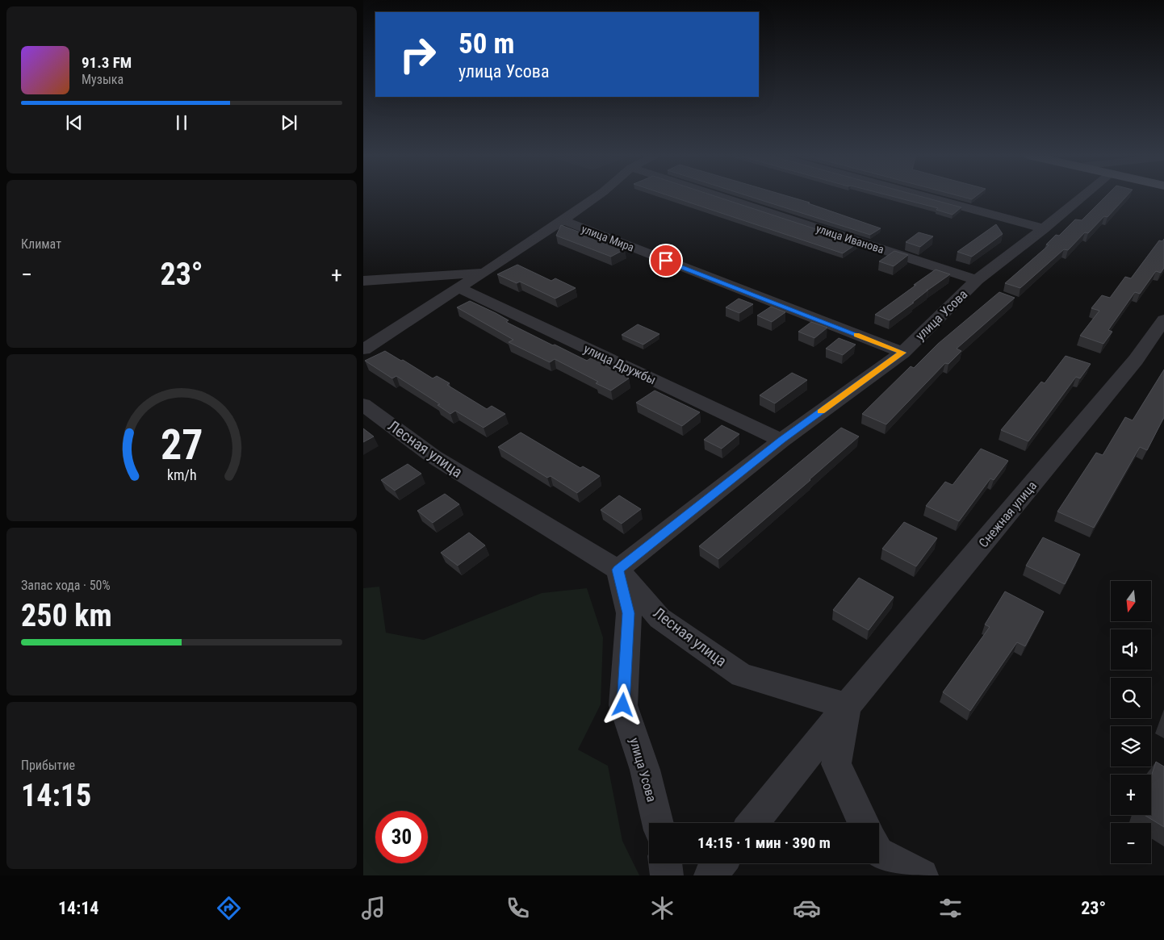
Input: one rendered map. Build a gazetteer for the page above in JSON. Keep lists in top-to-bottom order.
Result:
{
  "streets": {
    "street": [
      "улица Мира",
      "улица Иванова",
      "улица Усова",
      "улица Дружбы",
      "Лесная улица",
      "Снежная улица"
    ]
  },
  "crossings": [
    ["улица Мира", "улица Усова"],
    ["улица Иванова", "улица Усова"],
    ["улица Усова", "улица Дружбы"],
    ["улица Усова", "Лесная улица"],
    ["Лесная улица", "Снежная улица"]
  ],
  "north": "bottom",
  "page": {
    "turn": ["50 m", "улица Усова"],
    "song": ["91.3 FM", "Музыка"],
    "tile": [
      "Климат",
      ["Запас хода · 50%", "250 km"],
      ["Прибытие", "14:15"]
    ],
    "heat": ["−", "23°", "+"],
    "map_buttons": ["+", "−"],
    "limit": "30",
    "trip": "14:15 · 1 мин · 390 m",
    "tabs": ["14:14", "23°"],
    "gauge": ["27", "km/h"]
  }
}
